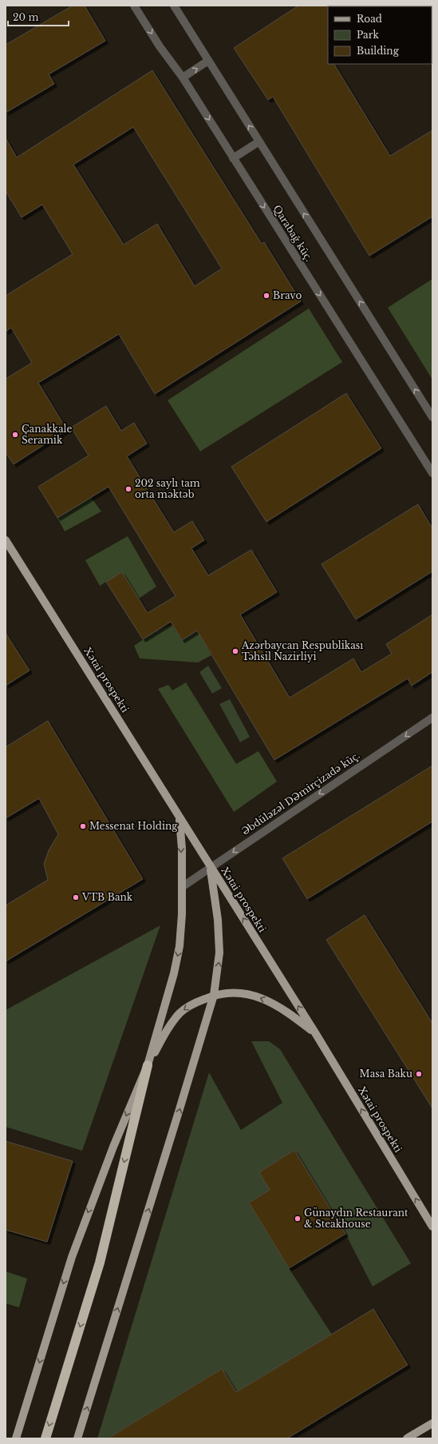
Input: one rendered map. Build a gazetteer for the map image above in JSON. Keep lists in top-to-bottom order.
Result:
{
  "streets": {
    "main road": ["Xətai prospekti"],
    "street": ["Qarabağ küç.", "Əbdüləzəl DƏmirçizadə küç."]
  },
  "crossings": [
    ["Xətai prospekti", "Əbdüləzəl DƏmirçizadə küç."]
  ],
  "one_way": ["Xətai prospekti", "Əbdüləzəl DƏmirçizadə küç."],
  "places": [
    "Bravo",
    "Çanakkale Seramik",
    "202 saylı tam orta məktəb",
    "Azərbaycan Respublikası Təhsil Nazirliyi",
    "Messenat Holding",
    "VTB Bank",
    "Masa Baku",
    "Günaydın Restaurant & Steakhouse"
  ],
  "legend": ["Road", "Park", "Building"],
  "scale_bar": "20 m"
}
